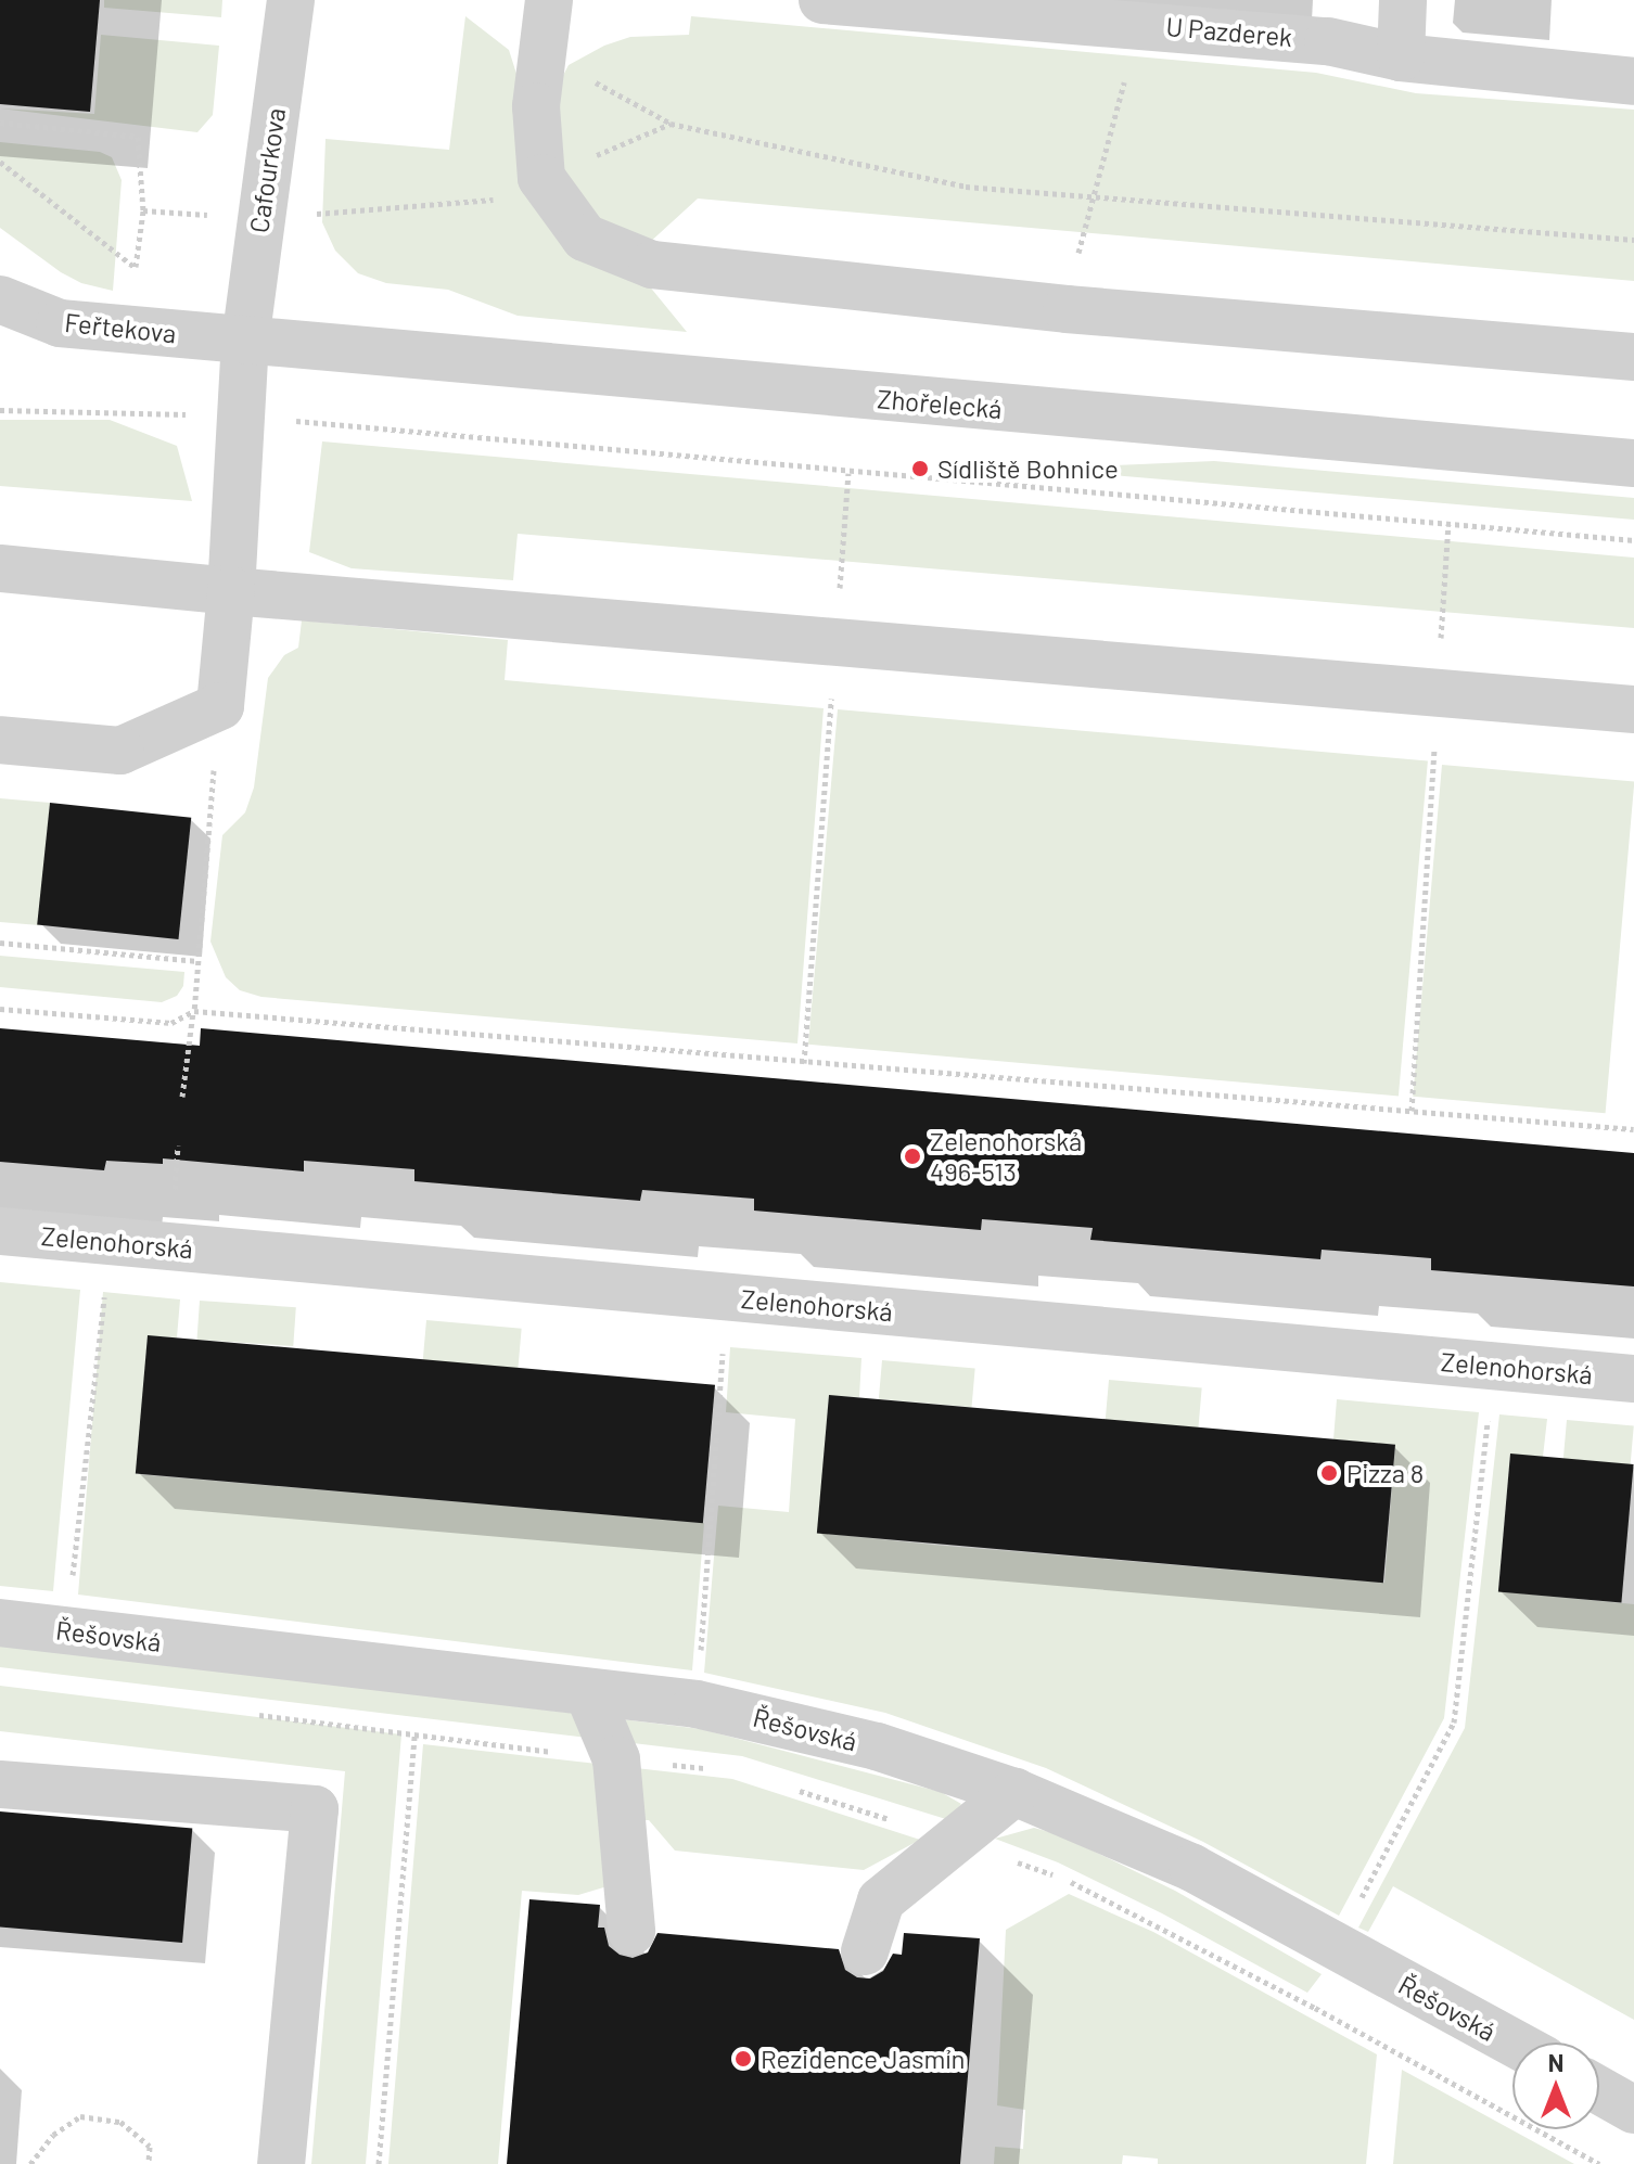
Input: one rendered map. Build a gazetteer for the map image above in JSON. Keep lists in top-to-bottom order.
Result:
{
  "streets": {
    "street": [
      "U Pazderek",
      "Cafourkova",
      "Feřtekova",
      "Zhořelecká",
      "Zelenohorská",
      "Řešovská"
    ]
  },
  "crossings": [
    ["Cafourkova", "Feřtekova"],
    ["Cafourkova", "Zhořelecká"],
    ["Feřtekova", "Zhořelecká"]
  ],
  "places": [
    "Sídliště Bohnice",
    "Zelenohorská 496-513",
    "Pizza 8",
    "Rezidence Jasmín"
  ],
  "north": "top"
}
